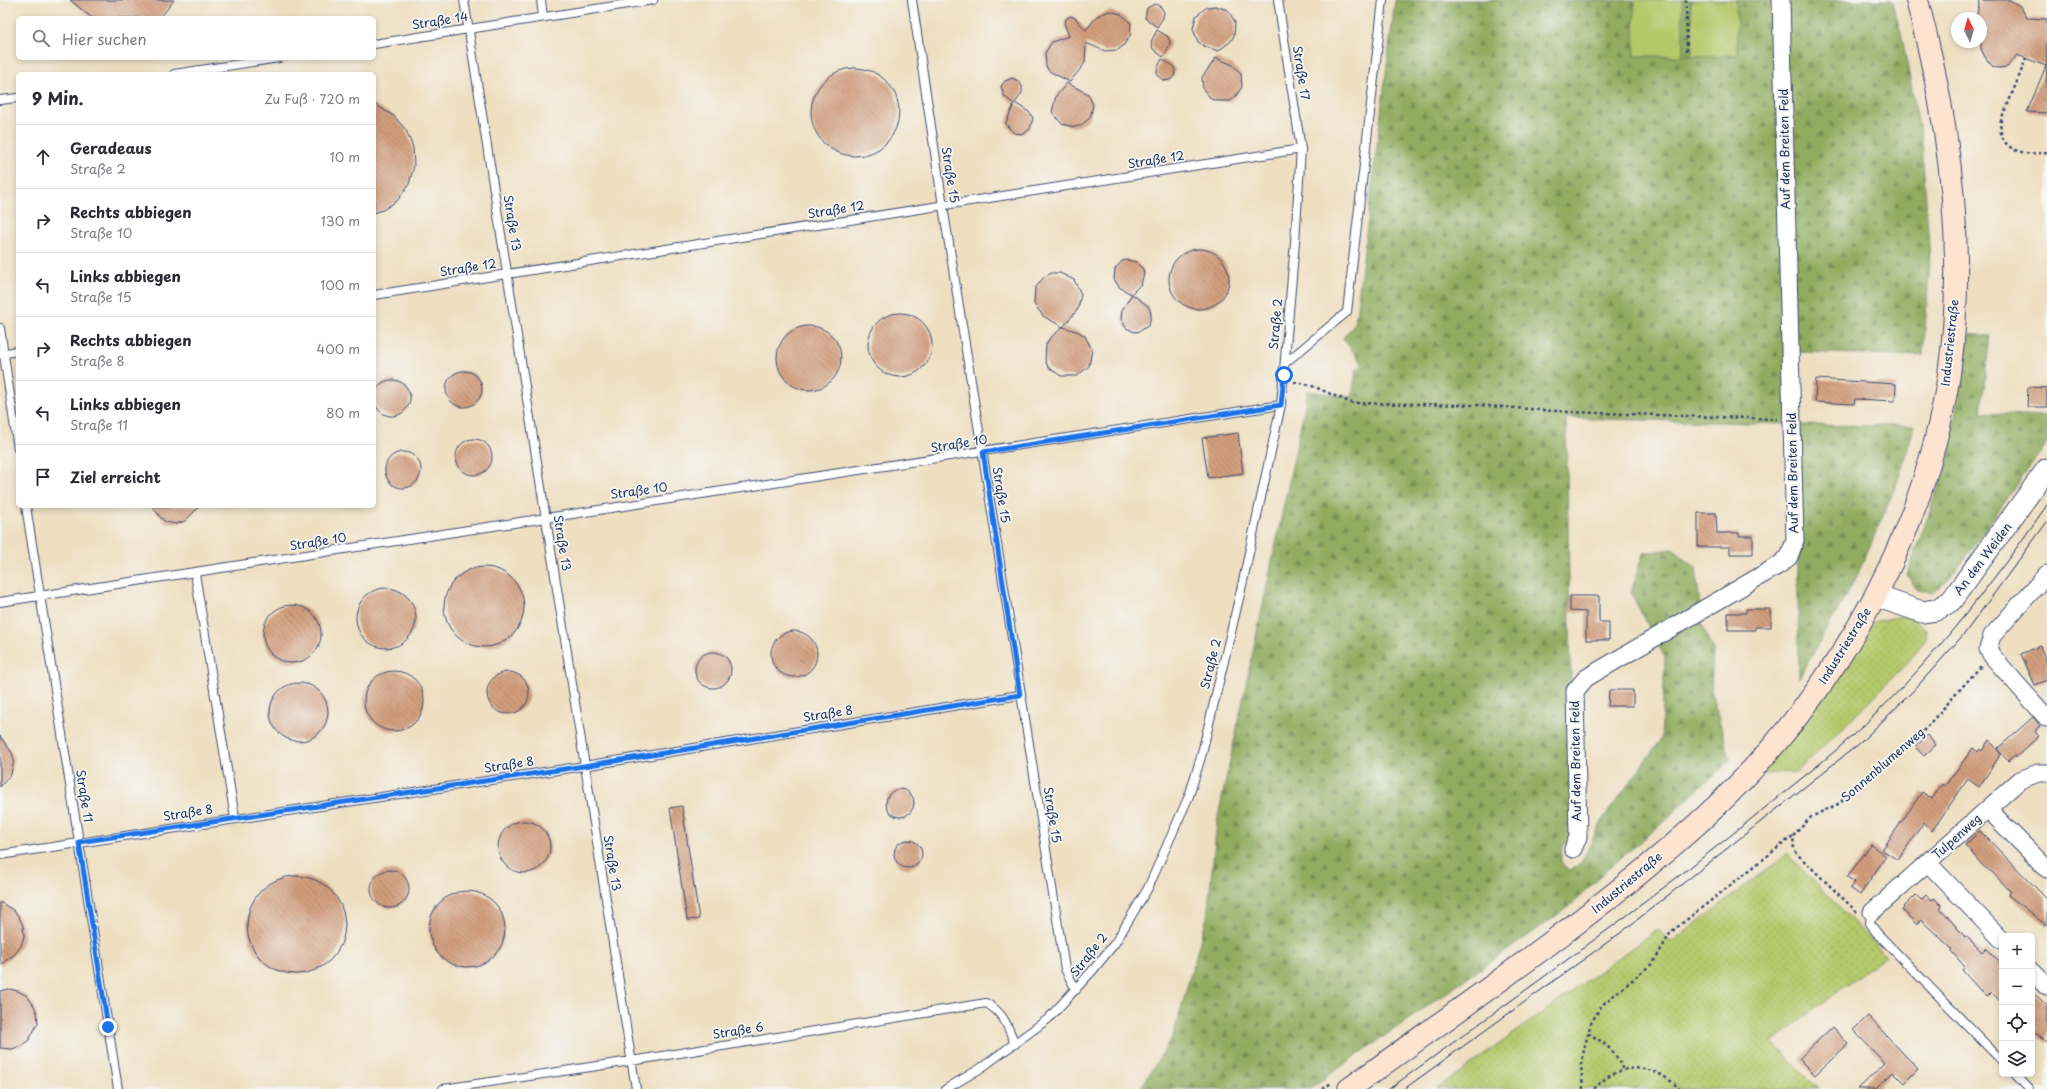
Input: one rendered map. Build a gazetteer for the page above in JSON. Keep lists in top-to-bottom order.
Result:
{
  "streets": {
    "main road": ["Industriestraße"],
    "street": ["Auf dem Breiten Feld", "An den Weiden", "Tulpenweg"],
    "lane": [
      "Straße 14",
      "Straße 17",
      "Straße 12",
      "Straße 15",
      "Straße 13",
      "Straße 2",
      "Straße 10",
      "Straße 8",
      "Straße 11",
      "Straße 6"
    ],
    "path": ["Sonnenblumenweg"]
  },
  "crossings": [
    ["Straße 14", "Straße 13"],
    ["Straße 17", "Straße 12"],
    ["Straße 17", "Straße 2"],
    ["Straße 12", "Straße 15"],
    ["Straße 12", "Straße 13"],
    ["Straße 12", "Straße 2"],
    ["Straße 15", "Straße 2"],
    ["Straße 15", "Straße 10"],
    ["Straße 15", "Straße 8"],
    ["Straße 13", "Straße 10"],
    ["Straße 13", "Straße 8"],
    ["Straße 13", "Straße 6"],
    ["Straße 2", "Straße 10"],
    ["Straße 2", "Straße 6"],
    ["Industriestraße", "An den Weiden"],
    ["Straße 10", "Straße 11"],
    ["Straße 8", "Straße 11"]
  ],
  "north": "top",
  "page": {
    "search": "Hier suchen",
    "heading": ["9 Min.", "Zu Fuß · 720 m"],
    "list": [
      ["Geradeaus", "Straße 2", "10 m"],
      ["Rechts abbiegen", "Straße 10", "130 m"],
      ["Links abbiegen", "Straße 15", "100 m"],
      ["Rechts abbiegen", "Straße 8", "400 m"],
      ["Links abbiegen", "Straße 11", "80 m"],
      "Ziel erreicht"
    ],
    "map_buttons": ["+", "−"]
  }
}
